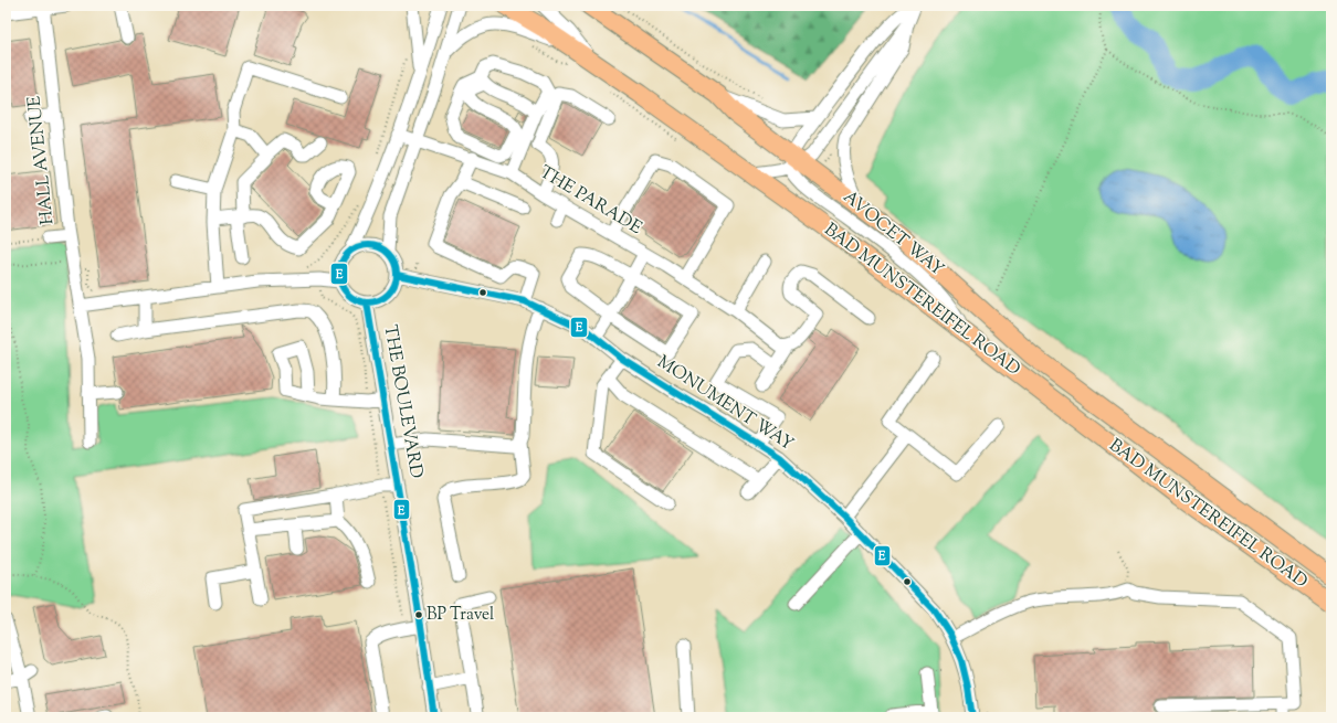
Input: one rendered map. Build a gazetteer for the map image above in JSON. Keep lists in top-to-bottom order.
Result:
{
  "streets": {
    "highway": ["BAD MUNSTEREIFEL ROAD"],
    "street": [
      "HALL AVENUE",
      "THE PARADE",
      "AVOCET WAY",
      "THE BOULEVARD",
      "MONUMENT WAY"
    ]
  },
  "crossings": [
    ["AVOCET WAY", "BAD MUNSTEREIFEL ROAD"],
    ["THE BOULEVARD", "MONUMENT WAY"]
  ],
  "places": ["BP Travel"],
  "lines": ["transit line E"]
}
